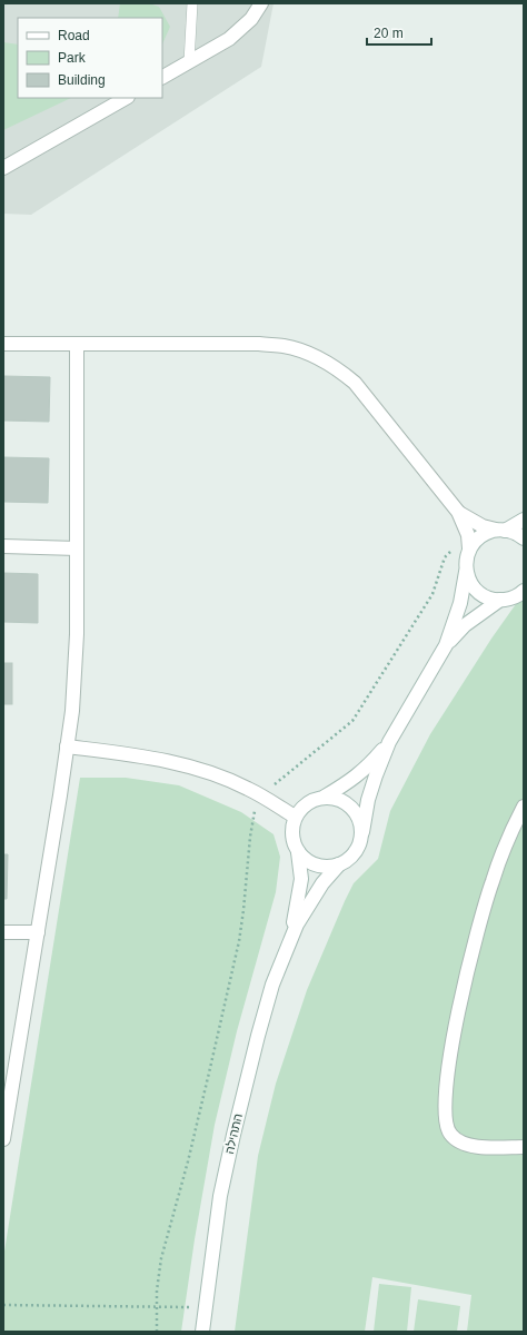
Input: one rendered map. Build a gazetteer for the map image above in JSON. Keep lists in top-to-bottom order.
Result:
{
  "streets": {
    "street": ["התהילה"]
  },
  "legend": ["Road", "Park", "Building"],
  "scale_bar": "20 m"
}
